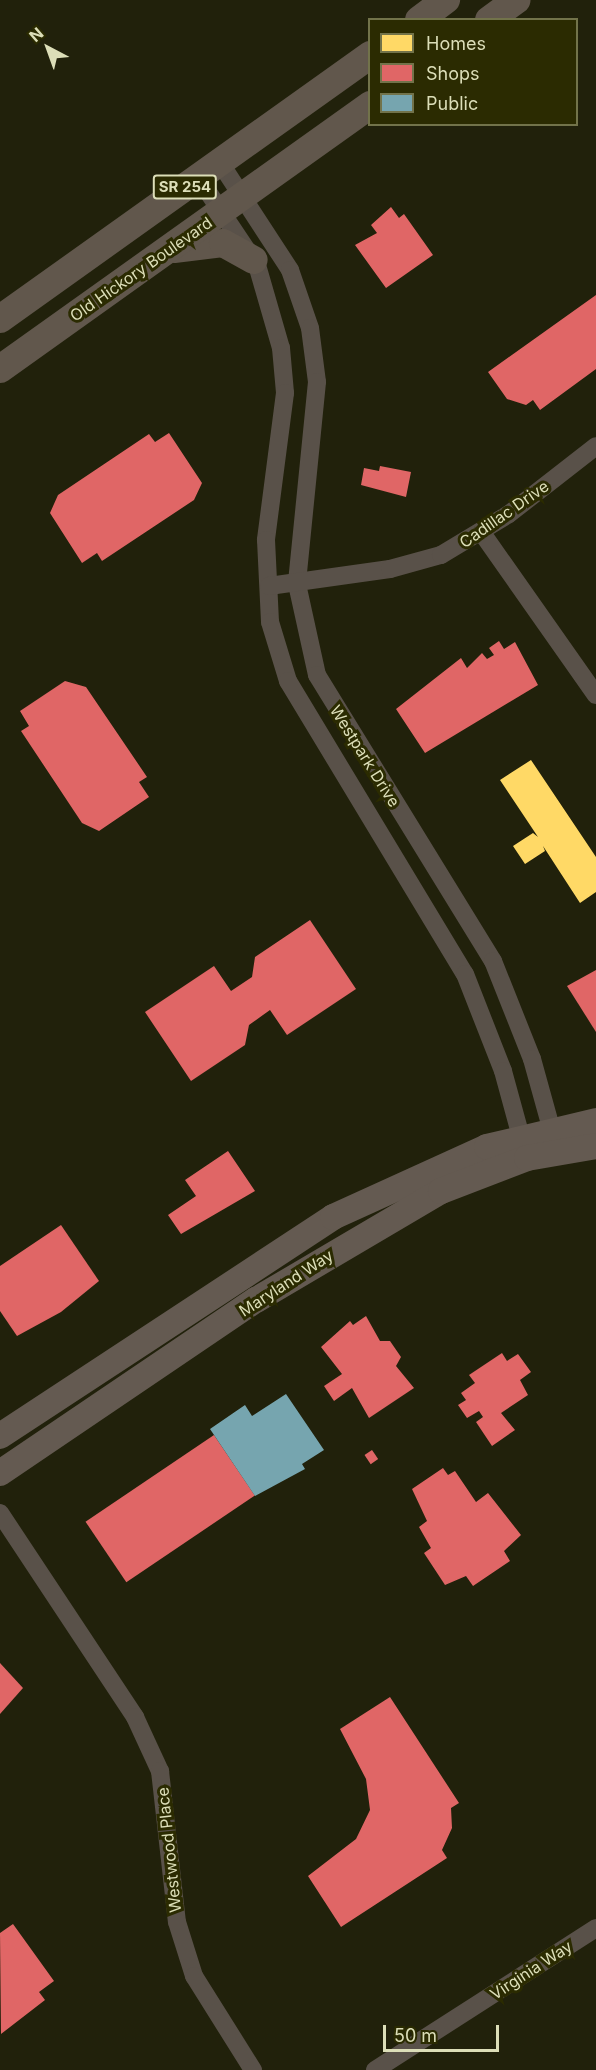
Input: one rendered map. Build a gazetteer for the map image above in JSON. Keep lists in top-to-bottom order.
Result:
{
  "streets": {
    "main road": ["SR 254", "Old Hickory Boulevard", "Maryland Way"],
    "street": [
      "Cadillac Drive",
      "Westpark Drive",
      "Westwood Place",
      "Virginia Way"
    ]
  },
  "crossings": [
    ["Old Hickory Boulevard", "Westpark Drive"],
    ["Cadillac Drive", "Westpark Drive"],
    ["Westpark Drive", "Maryland Way"]
  ],
  "legend": ["Homes", "Shops", "Public"],
  "scale_bar": "50 m",
  "north": "top left"
}
